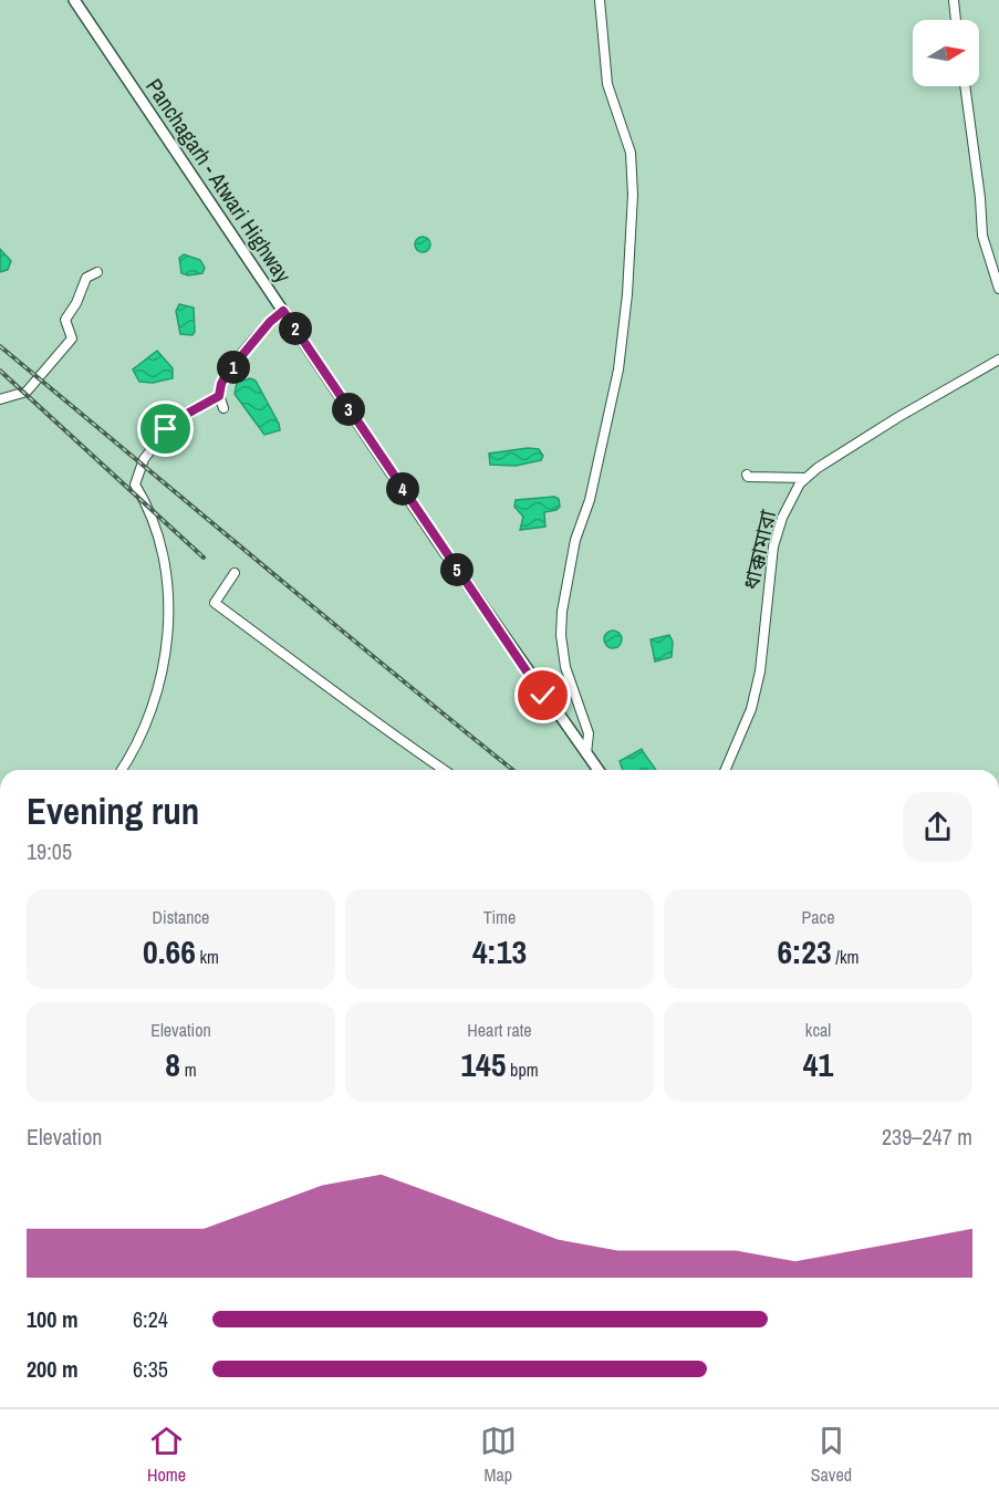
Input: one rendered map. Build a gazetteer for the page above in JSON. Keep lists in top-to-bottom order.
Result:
{
  "streets": {
    "main road": ["Panchagarh - Atwari Highway"],
    "street": ["ধাক্কামারা"]
  },
  "north": "right",
  "page": {
    "pins": [
      "2",
      "1",
      "3",
      "4",
      "5"
    ],
    "heading": ["Evening run", "19:05"],
    "stats": [
      ["Distance", "0.66 km"],
      ["Time", "4:13"],
      ["Pace", "6:23 /km"],
      ["Elevation", "8 m"],
      ["Heart rate", "145 bpm"],
      ["kcal", "41"]
    ],
    "chart": ["Elevation", "239–247 m"],
    "list": [
      {
        "name": "100 m",
        "note": "6:24"
      },
      {
        "name": "200 m",
        "note": "6:35"
      }
    ],
    "tabs": ["Home", "Map", "Saved"]
  }
}
